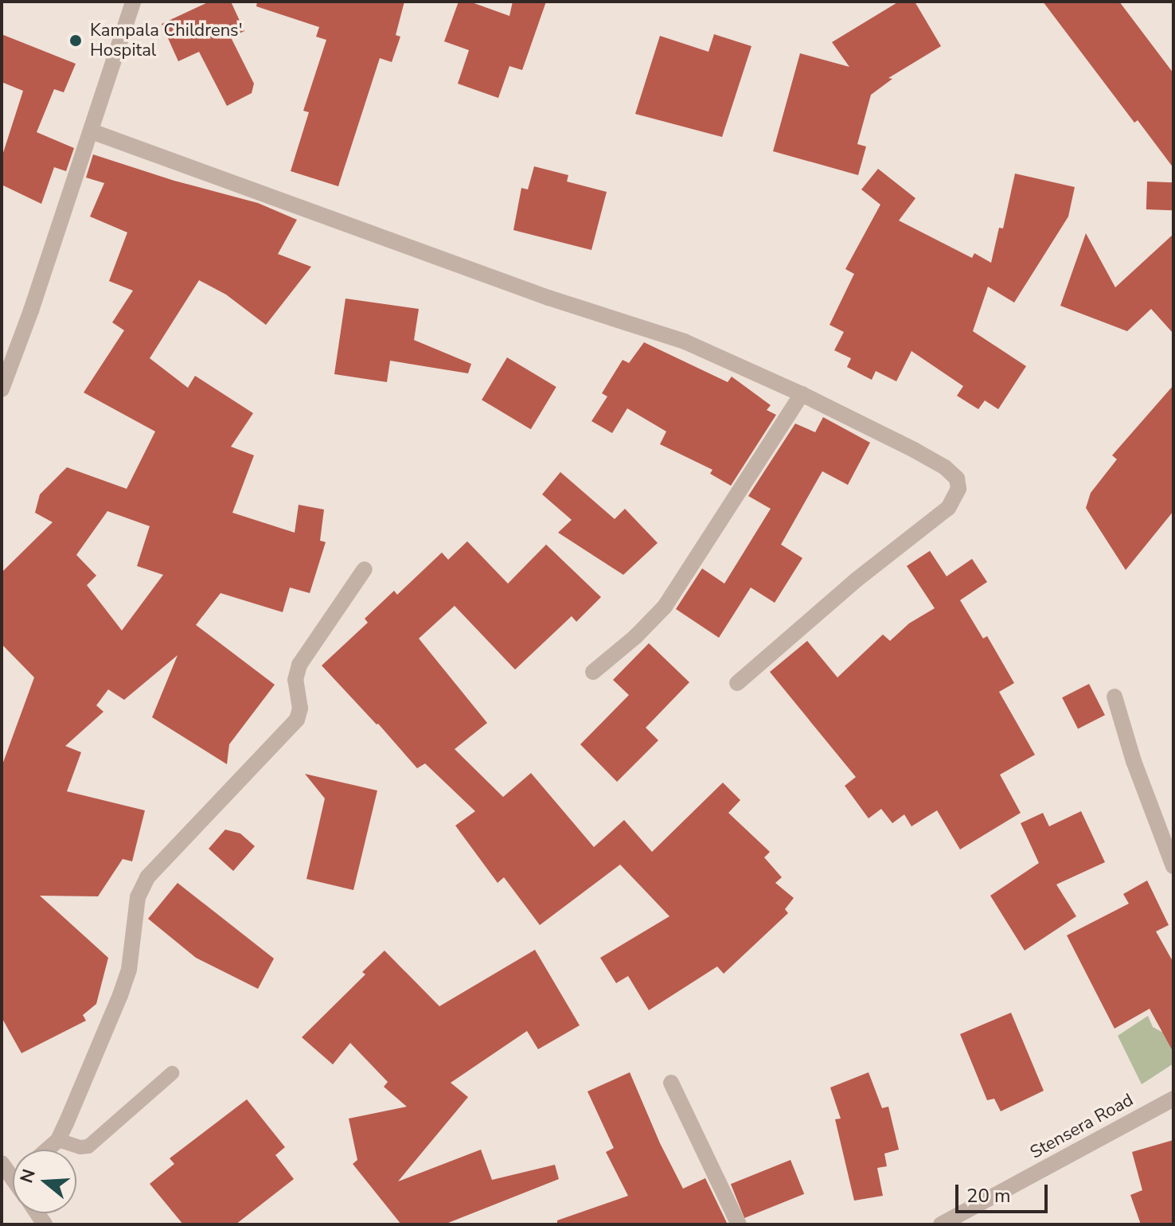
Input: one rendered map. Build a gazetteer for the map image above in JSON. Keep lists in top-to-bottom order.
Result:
{
  "streets": {
    "street": ["Stensera Road"]
  },
  "places": ["Kampala Childrens' Hospital"],
  "scale_bar": "20 m",
  "north": "left"
}
